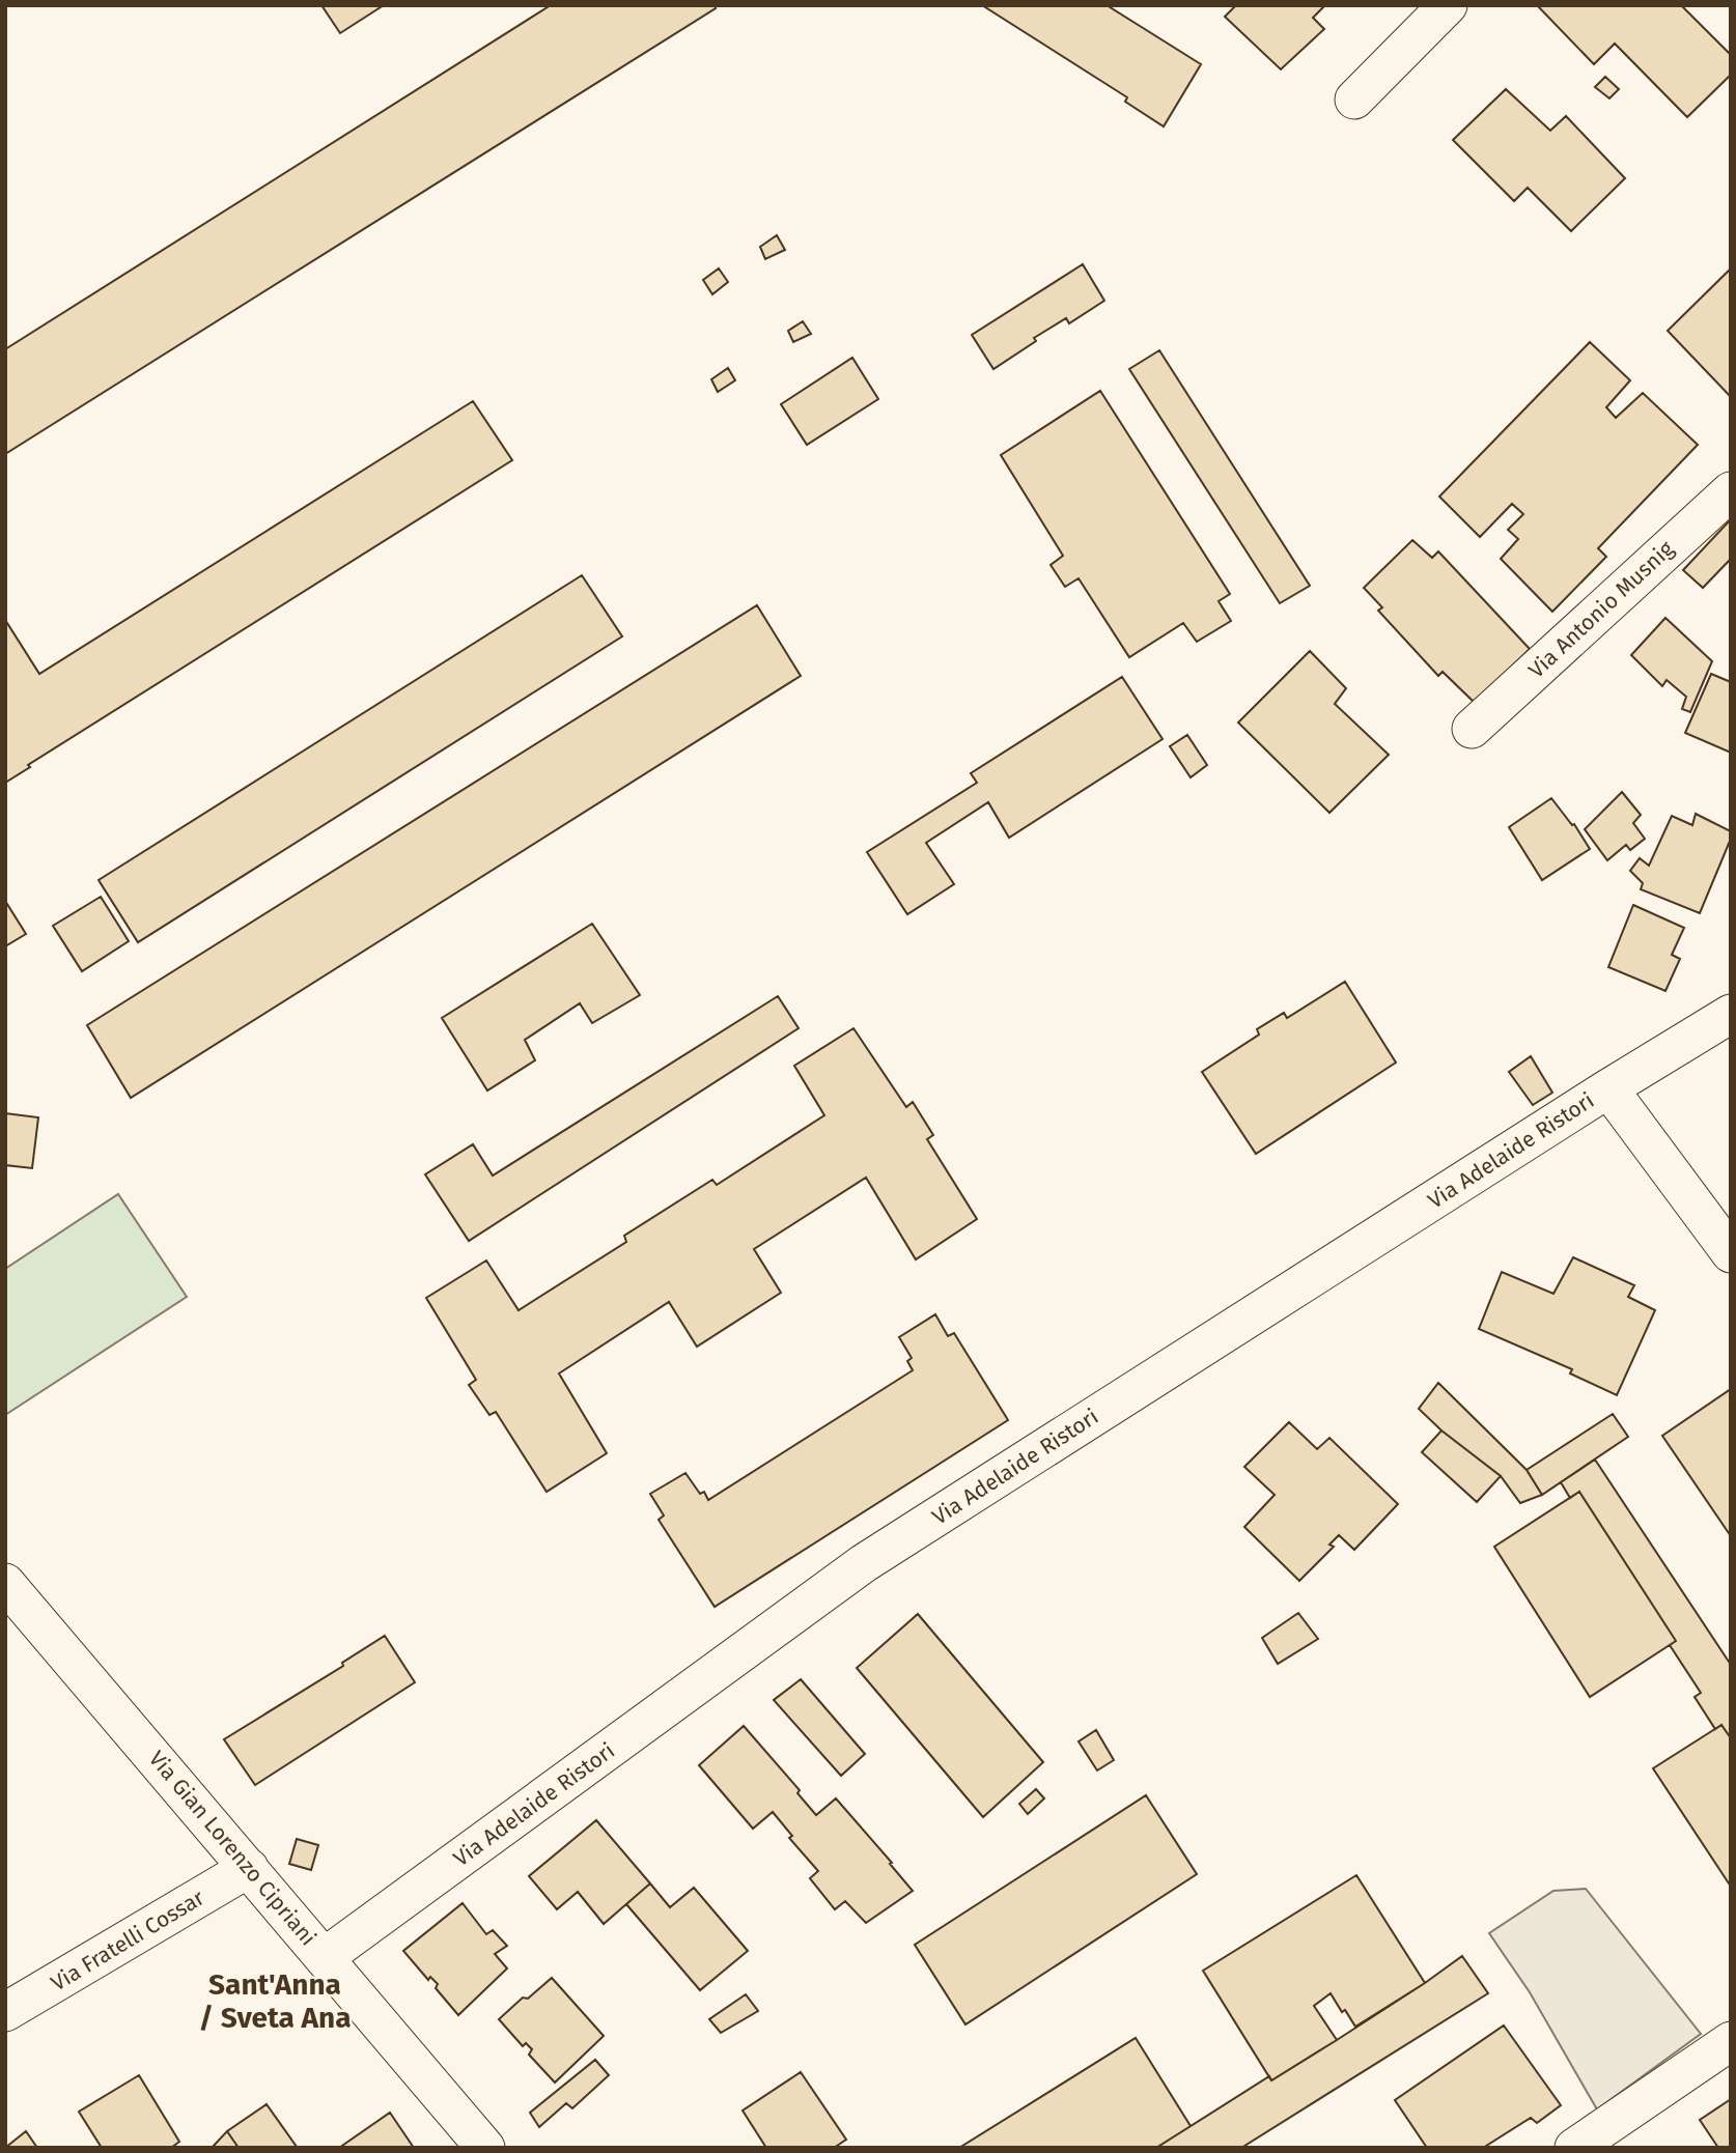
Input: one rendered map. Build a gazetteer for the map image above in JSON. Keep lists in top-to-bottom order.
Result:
{
  "streets": {
    "street": [
      "Via Antonio Musnig",
      "Via Adelaide Ristori",
      "Via Gian Lorenzo Cipriani",
      "Via Fratelli Cossar"
    ]
  },
  "crossings": [
    ["Via Adelaide Ristori", "Via Gian Lorenzo Cipriani"],
    ["Via Gian Lorenzo Cipriani", "Via Fratelli Cossar"]
  ],
  "districts": ["Sant'Anna / Sveta Ana"]
}
